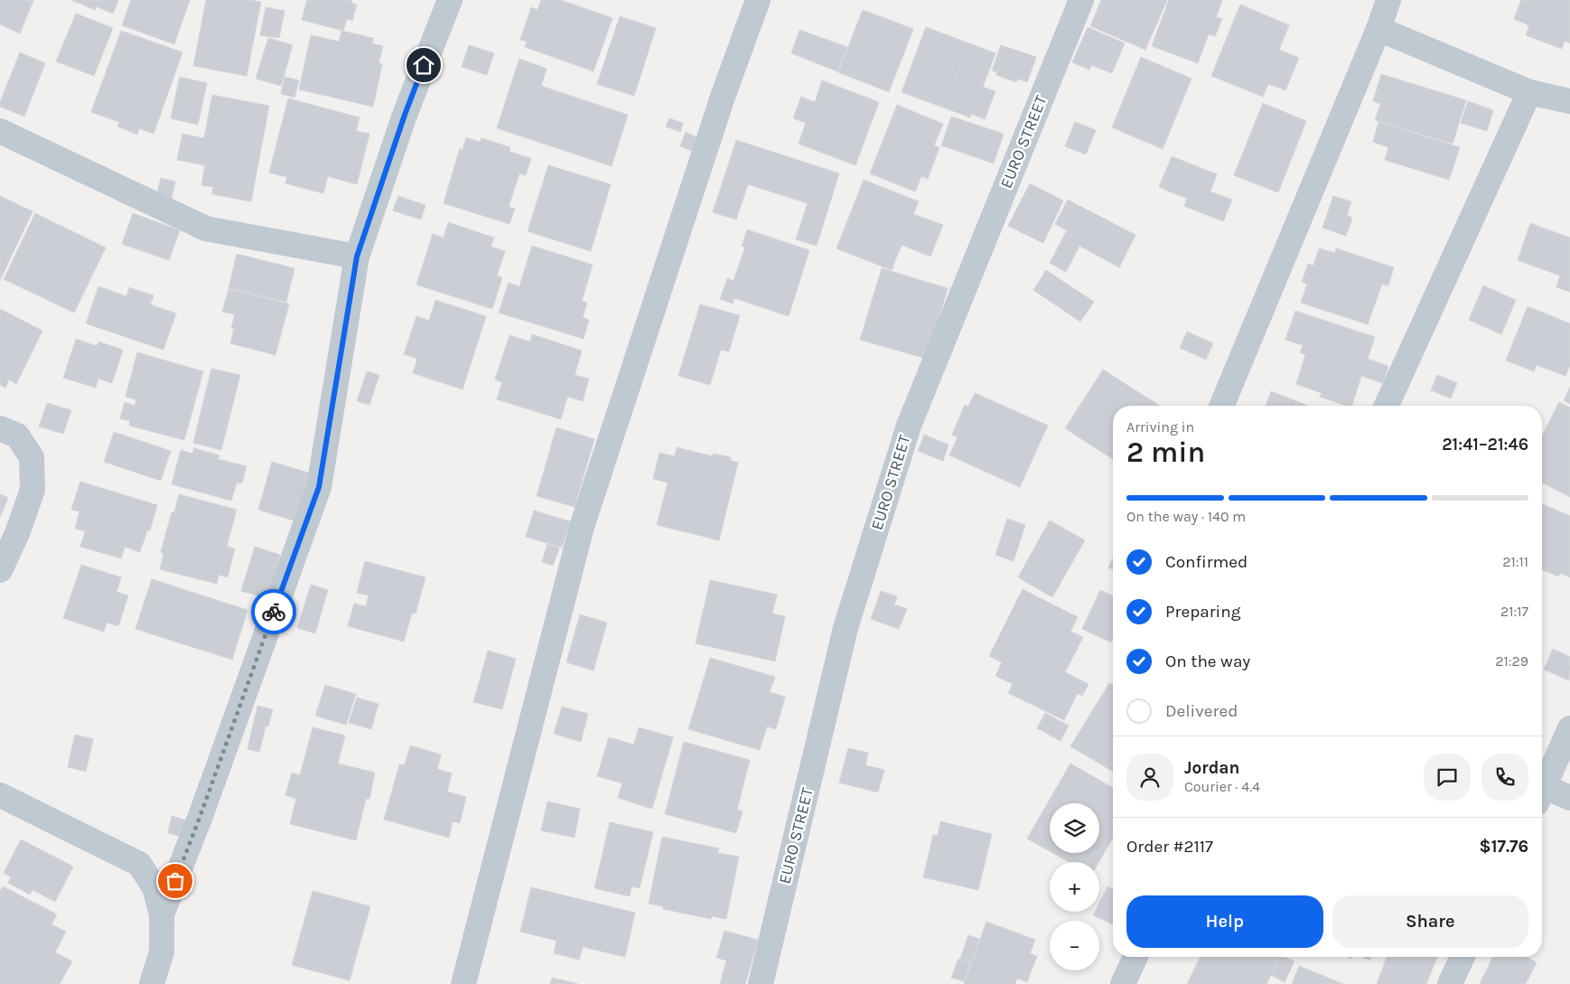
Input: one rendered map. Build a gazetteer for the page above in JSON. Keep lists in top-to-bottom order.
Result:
{
  "streets": {
    "street": ["EURO STREET"]
  },
  "page": {
    "heading": ["2 min", "Arriving in", "21:41–21:46"],
    "panel": [
      "Jordan",
      "Courier · 4.4",
      "Order #2117",
      "$17.76"
    ],
    "bar": "On the way · 140 m",
    "list": [
      ["Confirmed", "21:11"],
      ["Preparing", "21:17"],
      ["On the way", "21:29"],
      "Delivered"
    ],
    "map_buttons": ["+", "−"],
    "buttons": ["Help", "Share"]
  }
}
